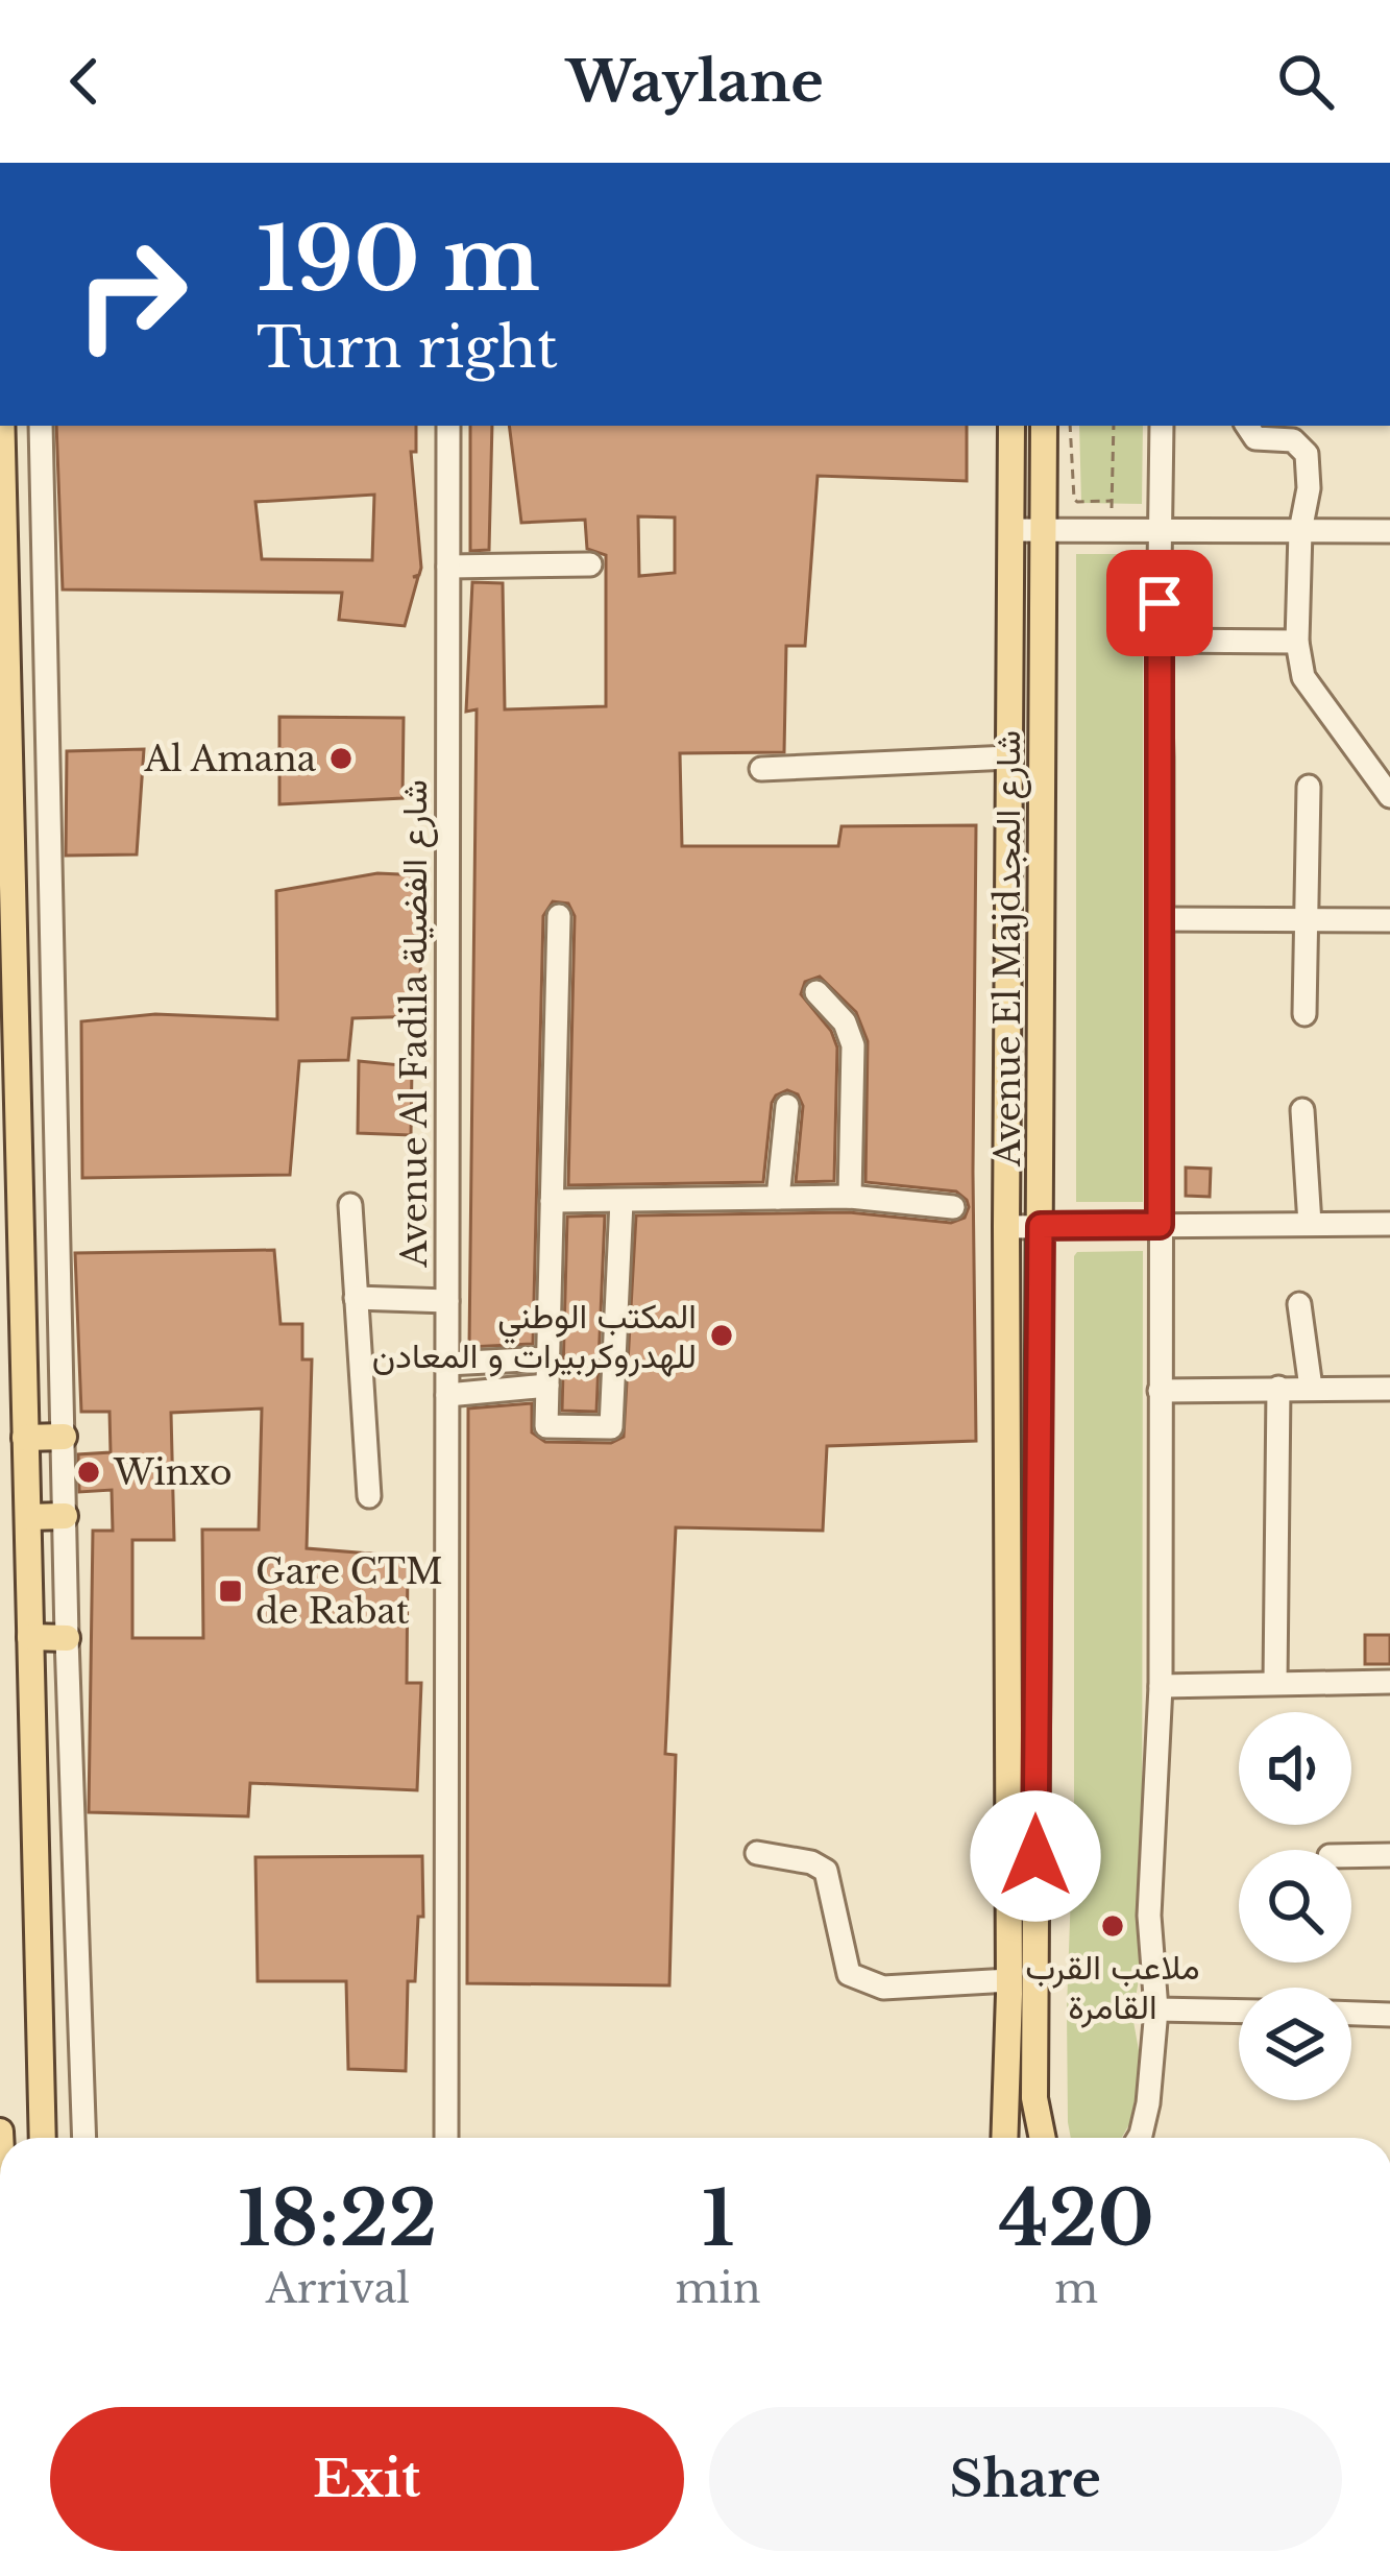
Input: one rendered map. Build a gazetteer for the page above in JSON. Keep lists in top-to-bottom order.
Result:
{
  "streets": {
    "main road": ["Avenue El Majdشارع المجد"],
    "street": ["Avenue Al Fadila شارع الفضيلة"]
  },
  "places": {
    "other": [
      "Al Amana",
      "المكتب الوطني للهدروكربيرات و المعادن",
      "Winxo",
      "ملاعب القرب القامرة"
    ],
    "transit": ["Gare CTM de Rabat"]
  },
  "page": {
    "header": "Waylane",
    "turn": ["190 m", "Turn right"],
    "eta": [
      "18:22",
      "Arrival",
      "1",
      "min",
      "420",
      "m"
    ],
    "buttons": ["Exit", "Share"]
  }
}
